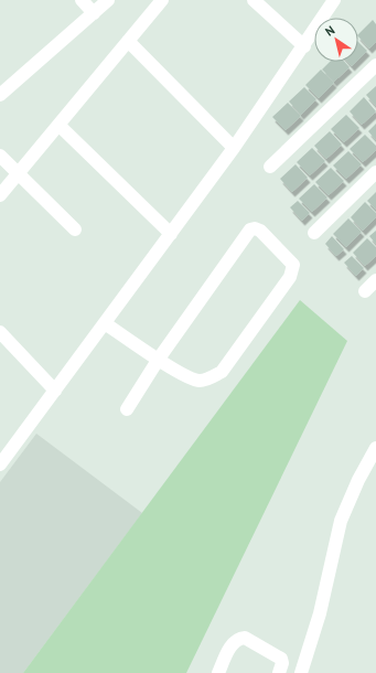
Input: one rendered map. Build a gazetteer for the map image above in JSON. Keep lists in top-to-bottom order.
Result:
{
  "north": "top left"
}
